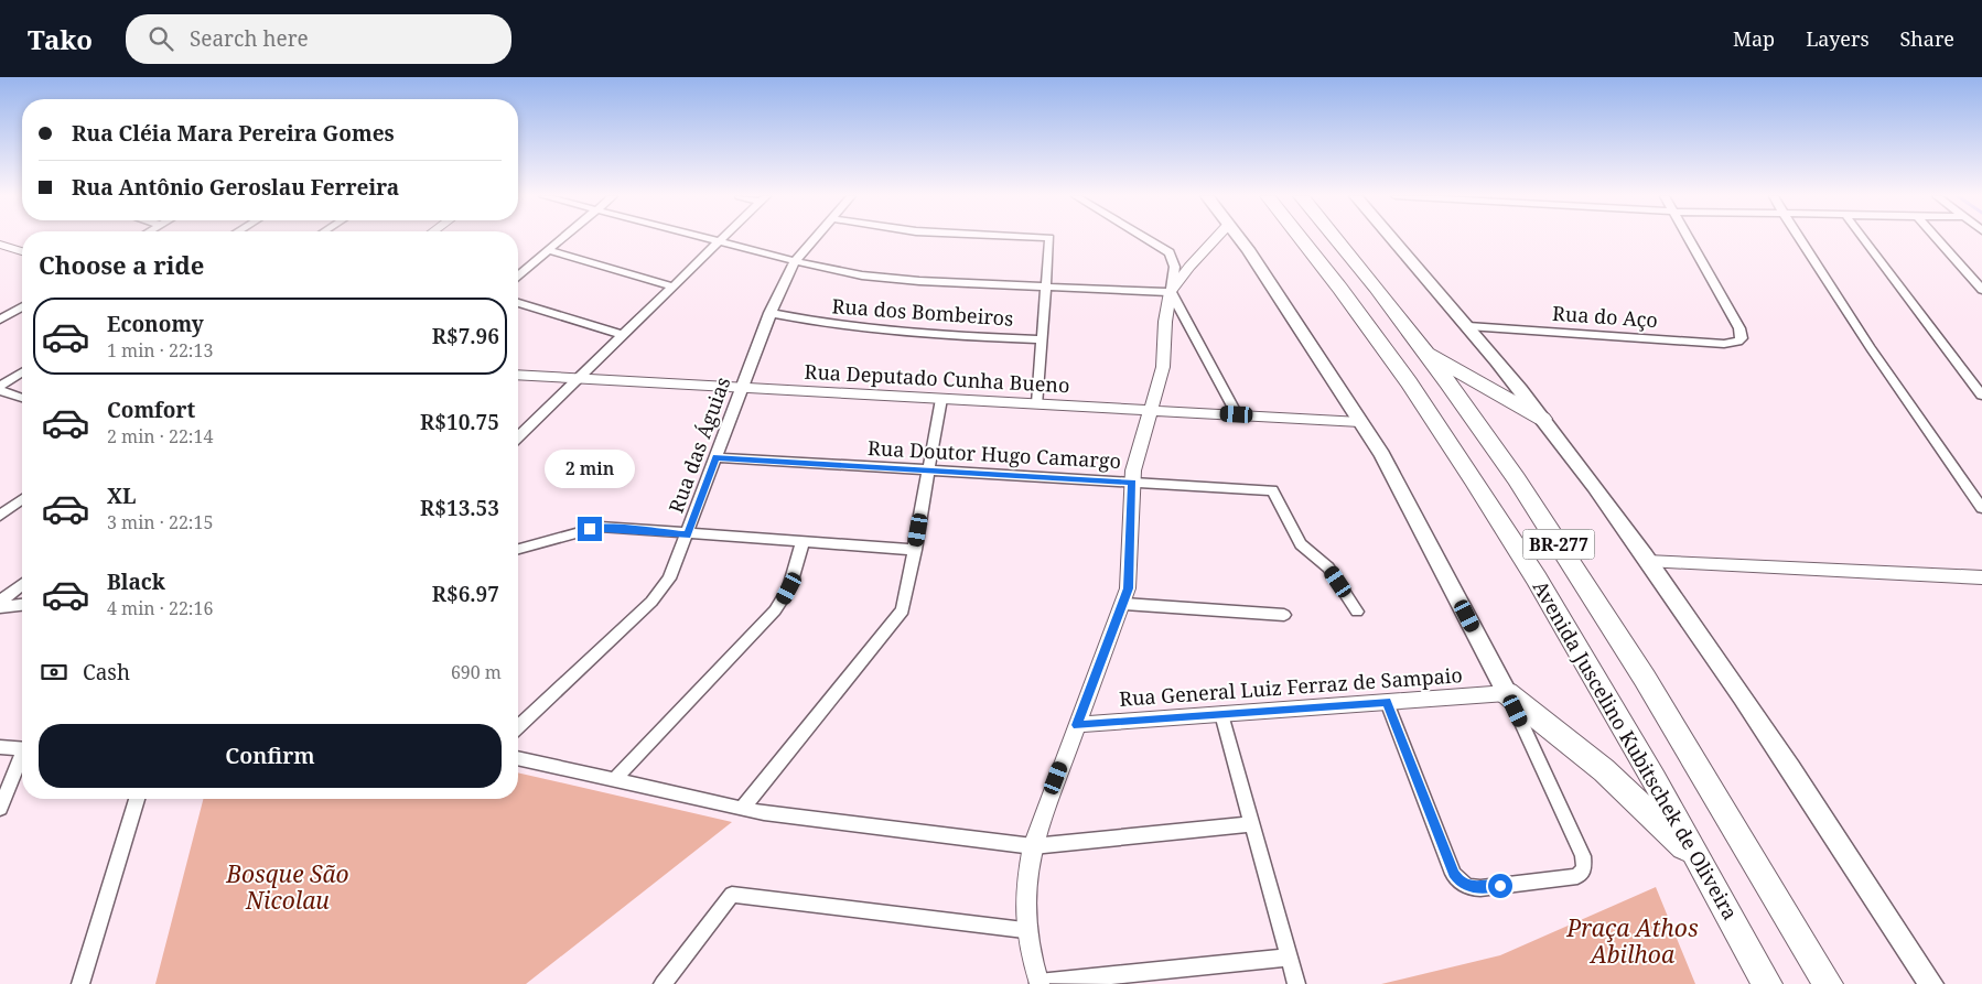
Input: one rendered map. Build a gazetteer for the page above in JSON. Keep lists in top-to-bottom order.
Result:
{
  "streets": {
    "highway": ["BR-277", "Avenida Juscelino Kubitschek de Oliveira"],
    "street": [
      "Rua dos Bombeiros",
      "Rua do Aço",
      "Rua Deputado Cunha Bueno",
      "Rua das Águias",
      "Rua Doutor Hugo Camargo",
      "Rua General Luiz Ferraz de Sampaio"
    ]
  },
  "crossings": [
    ["Rua dos Bombeiros", "Rua das Águias"],
    ["Rua Deputado Cunha Bueno", "Rua das Águias"],
    ["Rua das Águias", "Rua Doutor Hugo Camargo"]
  ],
  "parks": ["Bosque São Nicolau", "Praça Athos Abilhoa"],
  "page": {
    "header": "Tako",
    "search": "Search here",
    "nav": ["Map", "Layers", "Share"],
    "banner": ["Rua Cléia Mara Pereira Gomes", "Rua Antônio Geroslau Ferreira"],
    "heading": "Choose a ride",
    "list": [
      {
        "name": "Economy",
        "note": "1 min · 22:13",
        "value": "R$7.96"
      },
      {
        "name": "Comfort",
        "note": "2 min · 22:14",
        "value": "R$10.75"
      },
      {
        "name": "XL",
        "note": "3 min · 22:15",
        "value": "R$13.53"
      },
      {
        "name": "Black",
        "note": "4 min · 22:16",
        "value": "R$6.97"
      }
    ],
    "bubble": "2 min",
    "pay": ["Cash", "690 m"],
    "buttons": "Confirm"
  }
}
